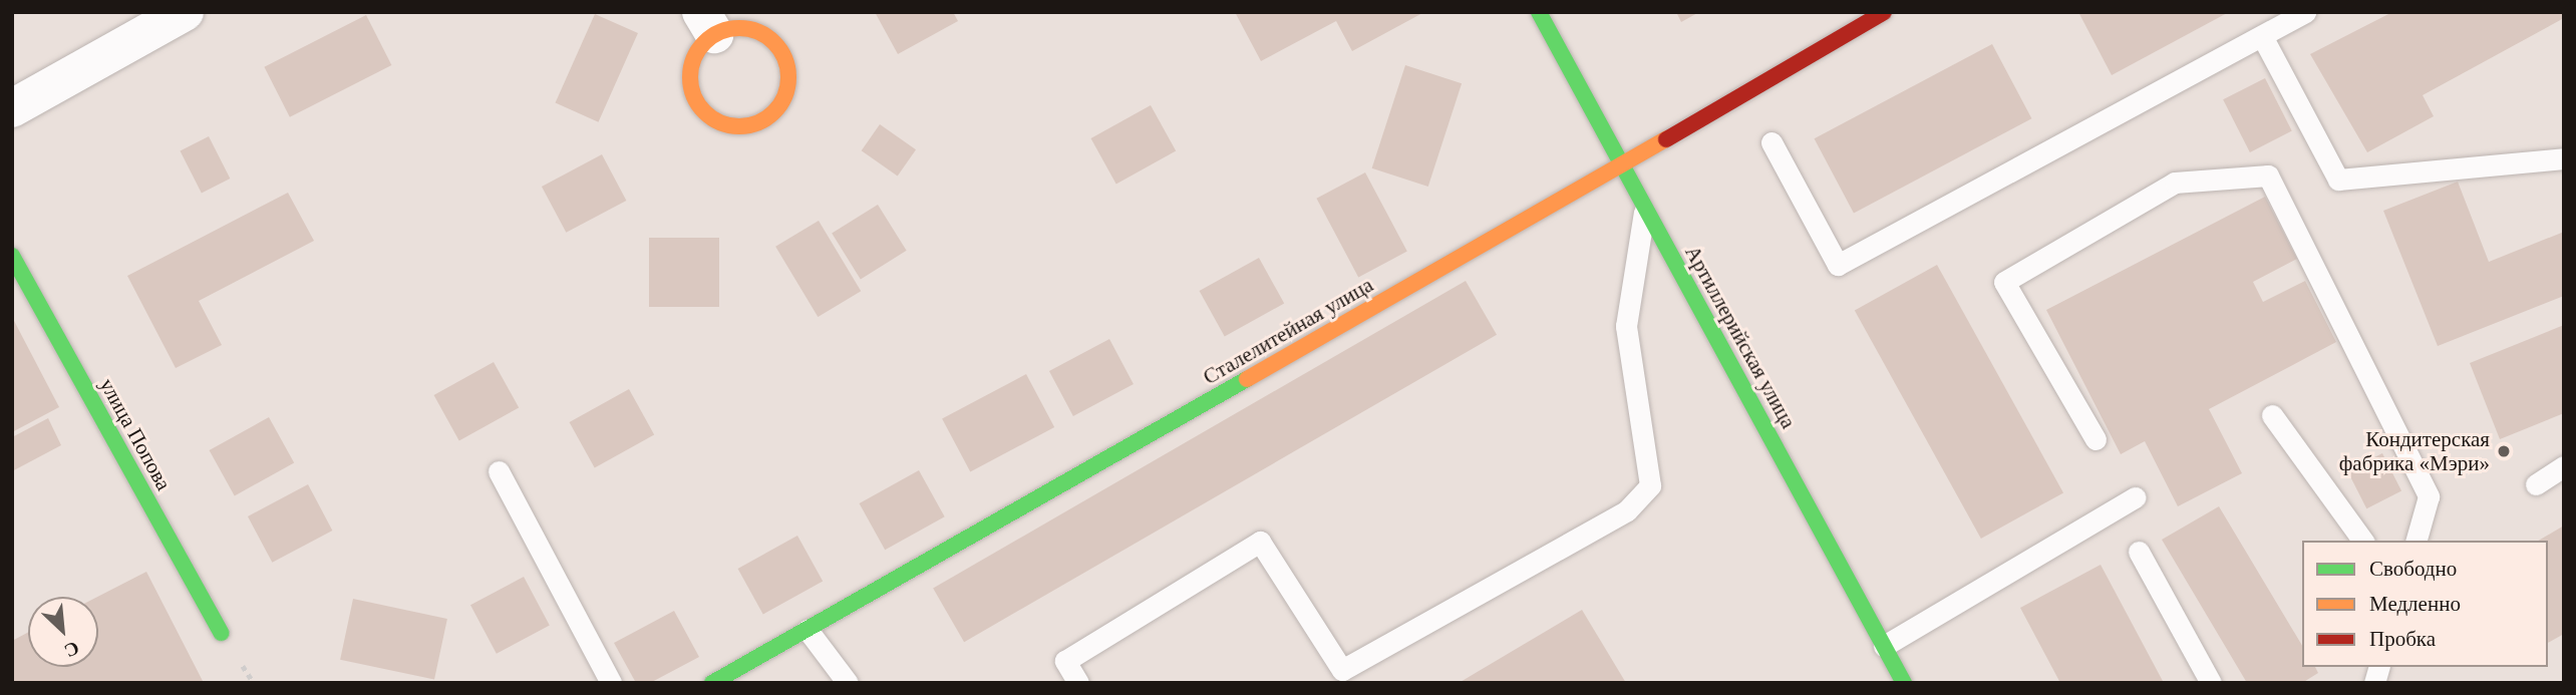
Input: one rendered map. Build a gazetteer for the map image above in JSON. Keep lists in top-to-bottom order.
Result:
{
  "streets": {
    "street": ["Сталелитейная улица", "Артиллерийская улица", "улица Попова"]
  },
  "crossings": [
    ["Сталелитейная улица", "Артиллерийская улица"]
  ],
  "places": ["Кондитерская фабрика «Мэри»"],
  "legend": ["Свободно", "Медленно", "Пробка"],
  "north": "bottom right"
}
